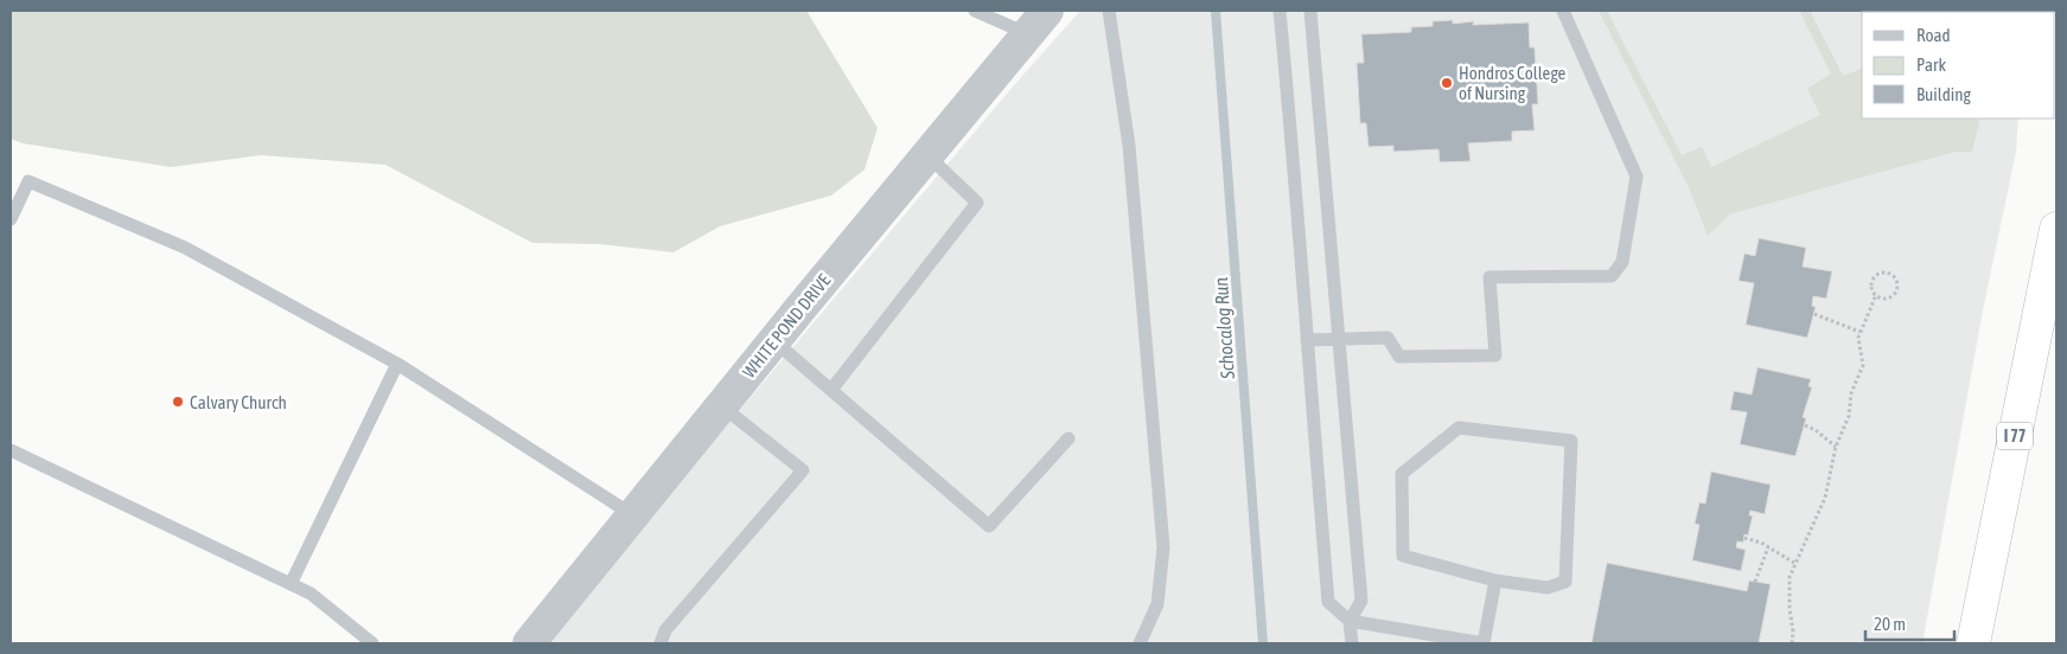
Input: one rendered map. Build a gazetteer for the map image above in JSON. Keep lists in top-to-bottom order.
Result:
{
  "streets": {
    "highway": ["I 77"],
    "street": ["WHITE POND DRIVE"]
  },
  "water": ["Schocalog Run"],
  "places": ["Hondros College of Nursing", "Calvary Church"],
  "legend": ["Road", "Park", "Building"],
  "scale_bar": "20 m"
}
